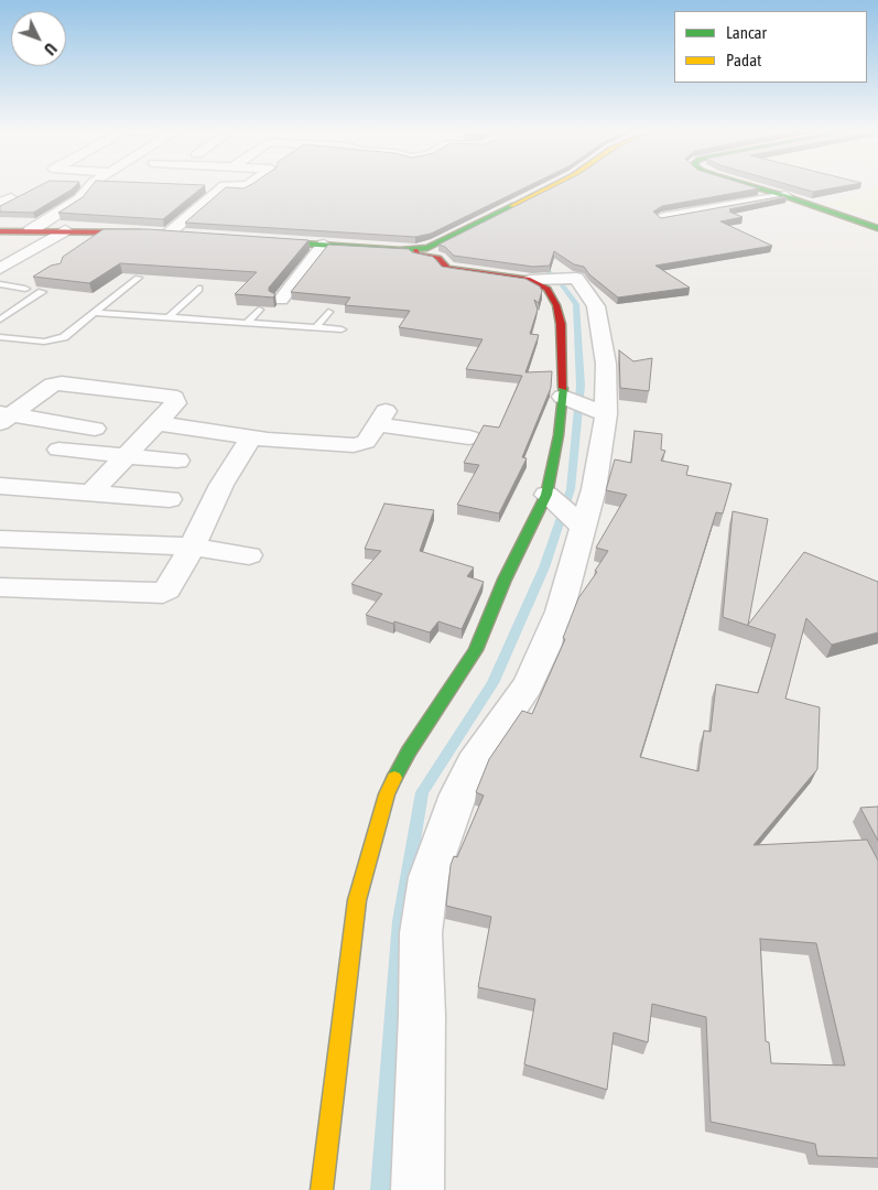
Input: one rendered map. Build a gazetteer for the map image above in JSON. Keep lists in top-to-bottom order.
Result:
{
  "legend": ["Lancar", "Padat"],
  "north": "bottom right"
}
